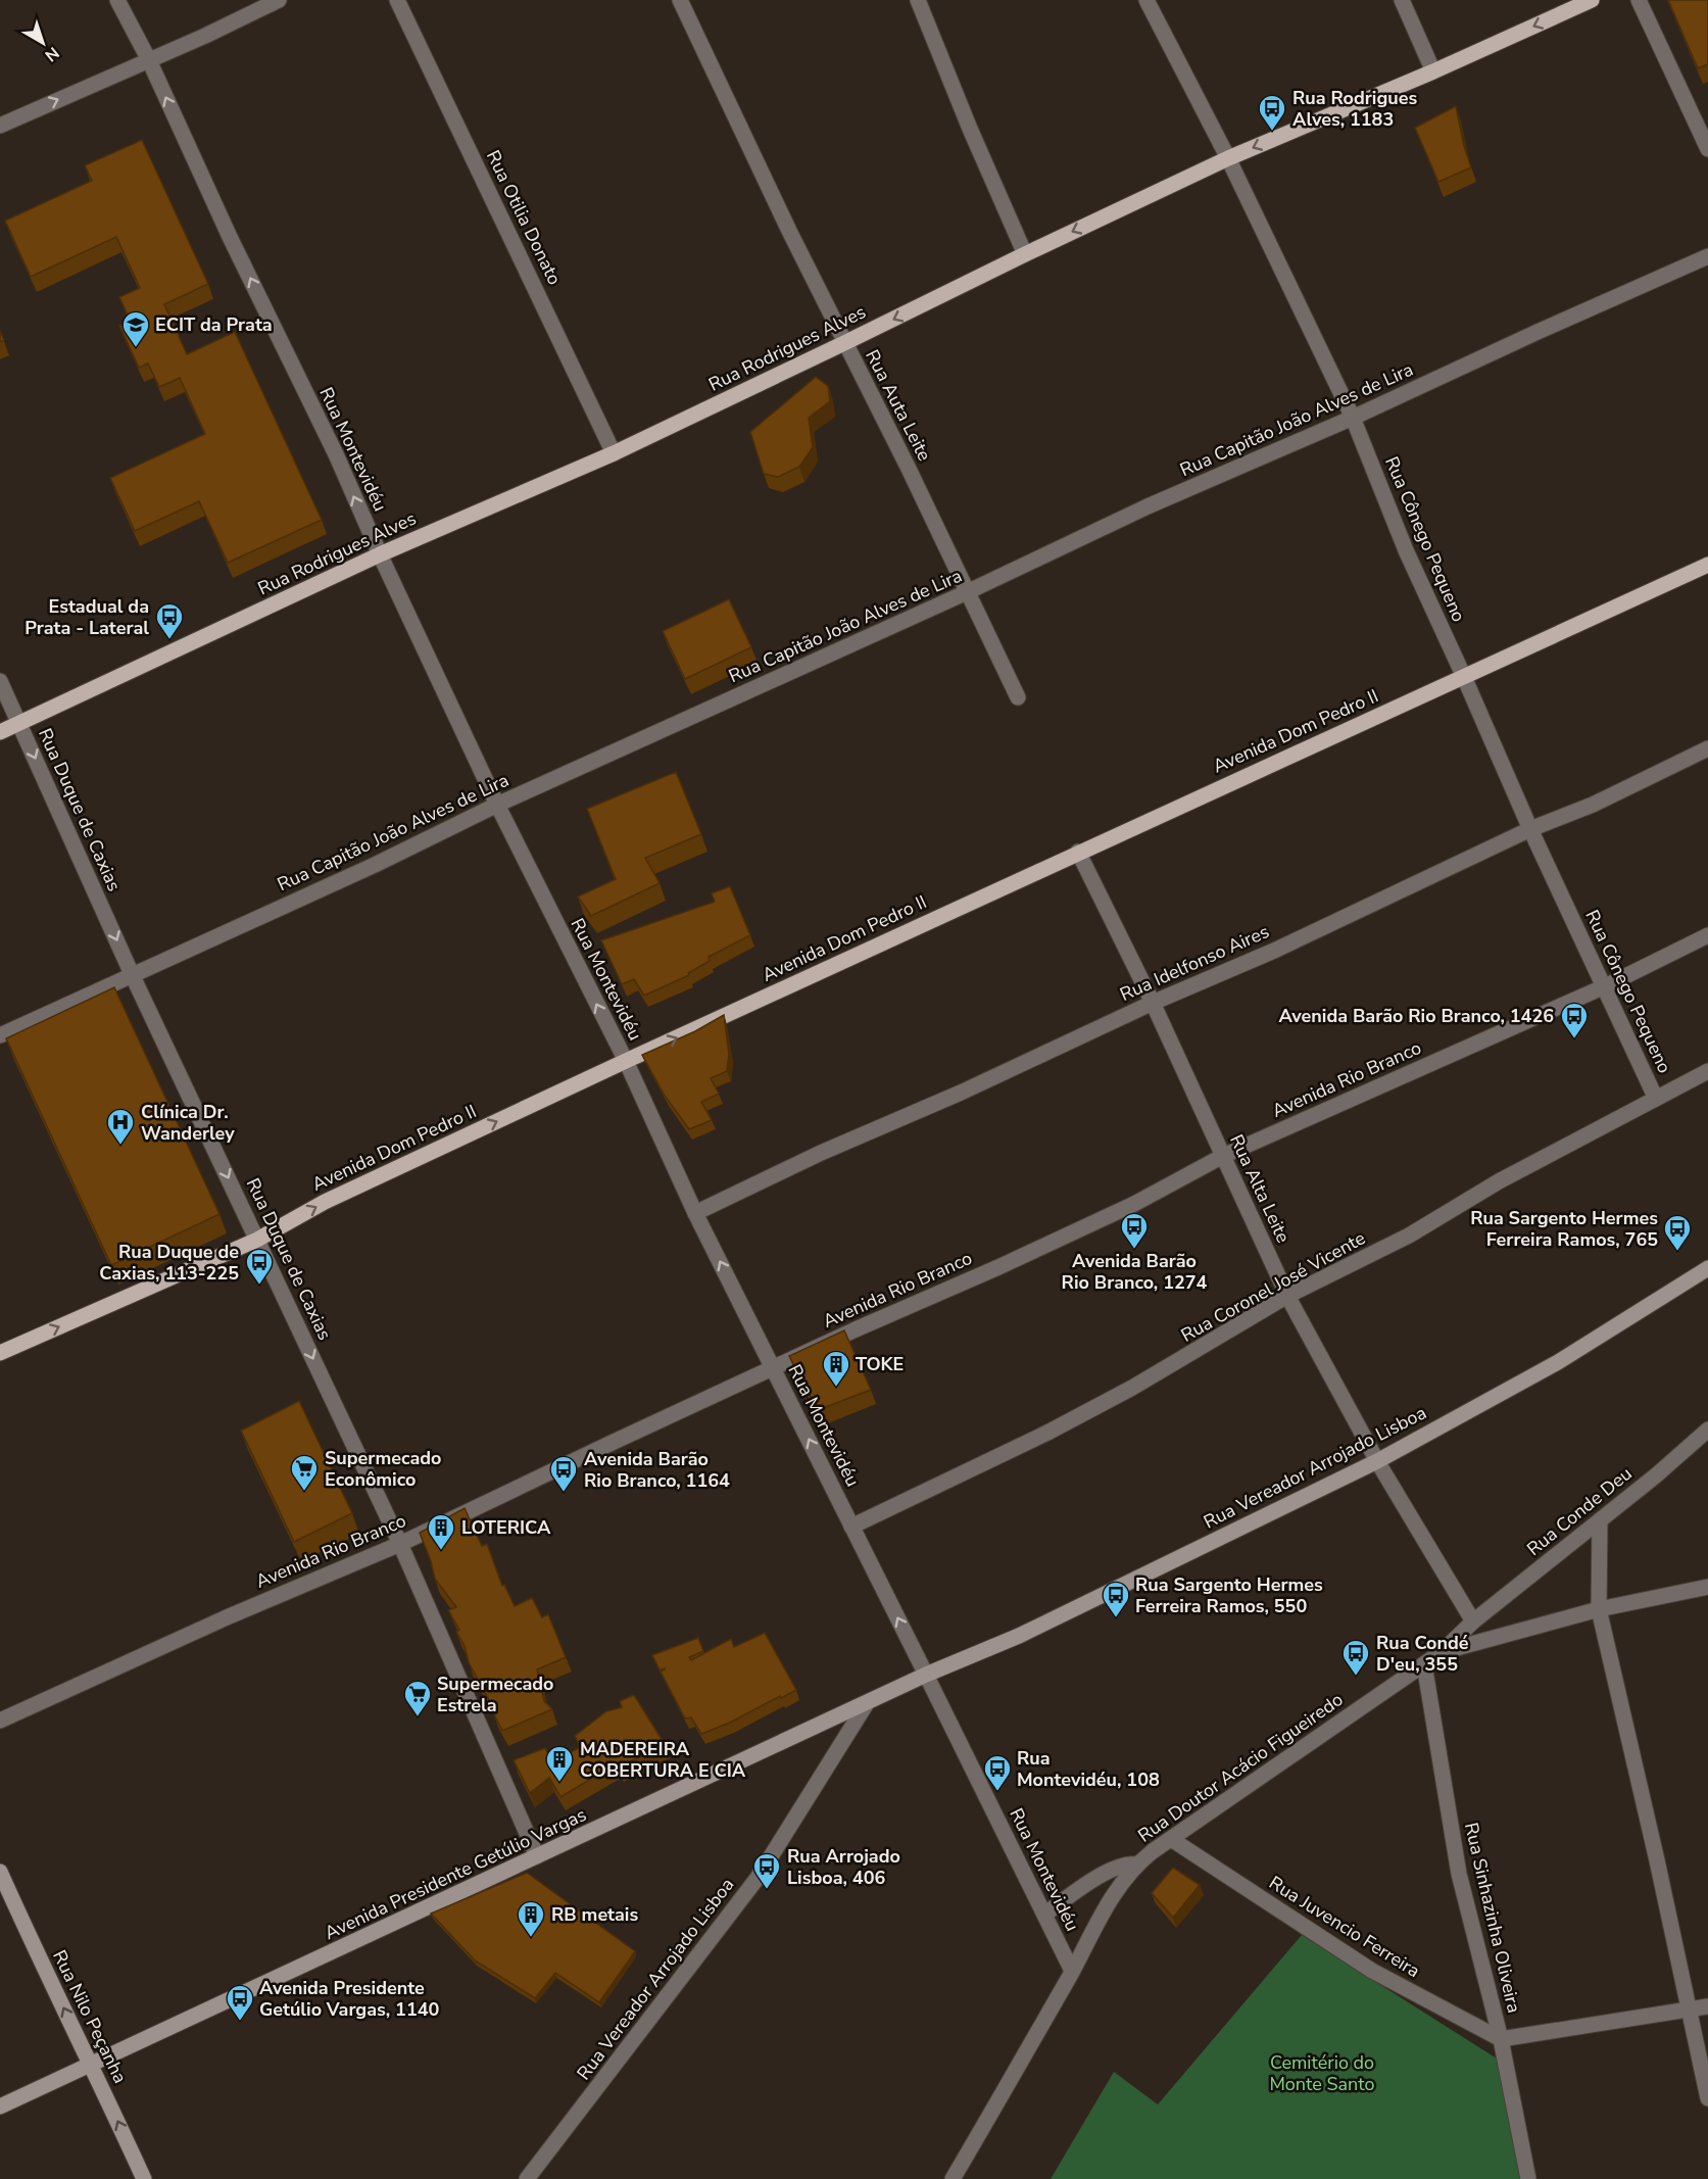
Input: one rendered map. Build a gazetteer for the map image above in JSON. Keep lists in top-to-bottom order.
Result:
{
  "streets": {
    "main road": [
      "Rua Rodrigues Alves",
      "Avenida Dom Pedro II",
      "Rua Vereador Arrojado Lisboa",
      "Avenida Presidente Getúlio Vargas",
      "Rua Nilo Peçanha"
    ],
    "street": [
      "Rua Otilia Donato",
      "Rua Auta Leite",
      "Rua Capitão João Alves de Lira",
      "Rua Montevidéu",
      "Rua Cônego Pequeno",
      "Rua Duque de Caxias",
      "Rua Idelfonso Aires",
      "Avenida Rio Branco",
      "Rua Alta Leite",
      "Rua Coronel José Vicente",
      "Rua Conde Deu",
      "Rua Doutor Acácio Figueiredo",
      "Rua Sinhazinha Oliveira",
      "Rua Juvencio Ferreira"
    ]
  },
  "crossings": [
    ["Rua Otilia Donato", "Rua Rodrigues Alves"],
    ["Rua Rodrigues Alves", "Rua Auta Leite"],
    ["Rua Rodrigues Alves", "Rua Montevidéu"],
    ["Rua Rodrigues Alves", "Rua Cônego Pequeno"],
    ["Rua Rodrigues Alves", "Rua Duque de Caxias"],
    ["Rua Auta Leite", "Rua Capitão João Alves de Lira"],
    ["Rua Capitão João Alves de Lira", "Rua Montevidéu"],
    ["Rua Capitão João Alves de Lira", "Rua Cônego Pequeno"],
    ["Rua Capitão João Alves de Lira", "Rua Duque de Caxias"],
    ["Rua Montevidéu", "Avenida Dom Pedro II"],
    ["Rua Montevidéu", "Rua Idelfonso Aires"],
    ["Rua Montevidéu", "Avenida Rio Branco"],
    ["Rua Montevidéu", "Rua Coronel José Vicente"],
    ["Rua Montevidéu", "Rua Vereador Arrojado Lisboa"],
    ["Rua Montevidéu", "Rua Doutor Acácio Figueiredo"],
    ["Rua Montevidéu", "Avenida Presidente Getúlio Vargas"],
    ["Rua Cônego Pequeno", "Avenida Dom Pedro II"],
    ["Rua Cônego Pequeno", "Rua Idelfonso Aires"],
    ["Rua Cônego Pequeno", "Avenida Rio Branco"],
    ["Rua Cônego Pequeno", "Rua Coronel José Vicente"],
    ["Avenida Dom Pedro II", "Rua Duque de Caxias"],
    ["Avenida Dom Pedro II", "Rua Alta Leite"],
    ["Rua Duque de Caxias", "Avenida Rio Branco"],
    ["Rua Duque de Caxias", "Avenida Presidente Getúlio Vargas"],
    ["Rua Idelfonso Aires", "Rua Alta Leite"],
    ["Avenida Rio Branco", "Rua Alta Leite"],
    ["Rua Alta Leite", "Rua Coronel José Vicente"],
    ["Rua Alta Leite", "Rua Vereador Arrojado Lisboa"],
    ["Rua Alta Leite", "Rua Conde Deu"],
    ["Rua Vereador Arrojado Lisboa", "Avenida Presidente Getúlio Vargas"],
    ["Rua Doutor Acácio Figueiredo", "Rua Sinhazinha Oliveira"],
    ["Rua Doutor Acácio Figueiredo", "Rua Juvencio Ferreira"],
    ["Avenida Presidente Getúlio Vargas", "Rua Nilo Peçanha"],
    ["Rua Sinhazinha Oliveira", "Rua Juvencio Ferreira"]
  ],
  "one_way": [
    "Rua Rodrigues Alves",
    "Rua Montevidéu",
    "Avenida Dom Pedro II",
    "Rua Duque de Caxias",
    "Rua Nilo Peçanha"
  ],
  "parks": ["Cemitério do Monte Santo"],
  "places": {
    "bus stop": [
      "Rua Rodrigues Alves, 1183",
      "Estadual da Prata - Lateral",
      "Avenida Barão Rio Branco, 1426",
      "Avenida Barão Rio Branco, 1274",
      "Rua Sargento Hermes Ferreira Ramos, 765",
      "Rua Duque de Caxias, 113-225",
      "Avenida Barão Rio Branco, 1164",
      "Rua Sargento Hermes Ferreira Ramos, 550",
      "Rua Condé D'eu, 355",
      "Rua Montevidéu, 108",
      "Rua Arrojado Lisboa, 406",
      "Avenida Presidente Getúlio Vargas, 1140"
    ],
    "school or university": ["ECIT da Prata"],
    "hospital": ["Clínica Dr. Wanderley"],
    "building": [
      "TOKE",
      "LOTERICA",
      "MADEREIRA COBERTURA E CIA",
      "RB metais"
    ],
    "supermarket": ["Supermecado Econômico", "Supermecado Estrela"]
  },
  "north": "bottom right"
}
